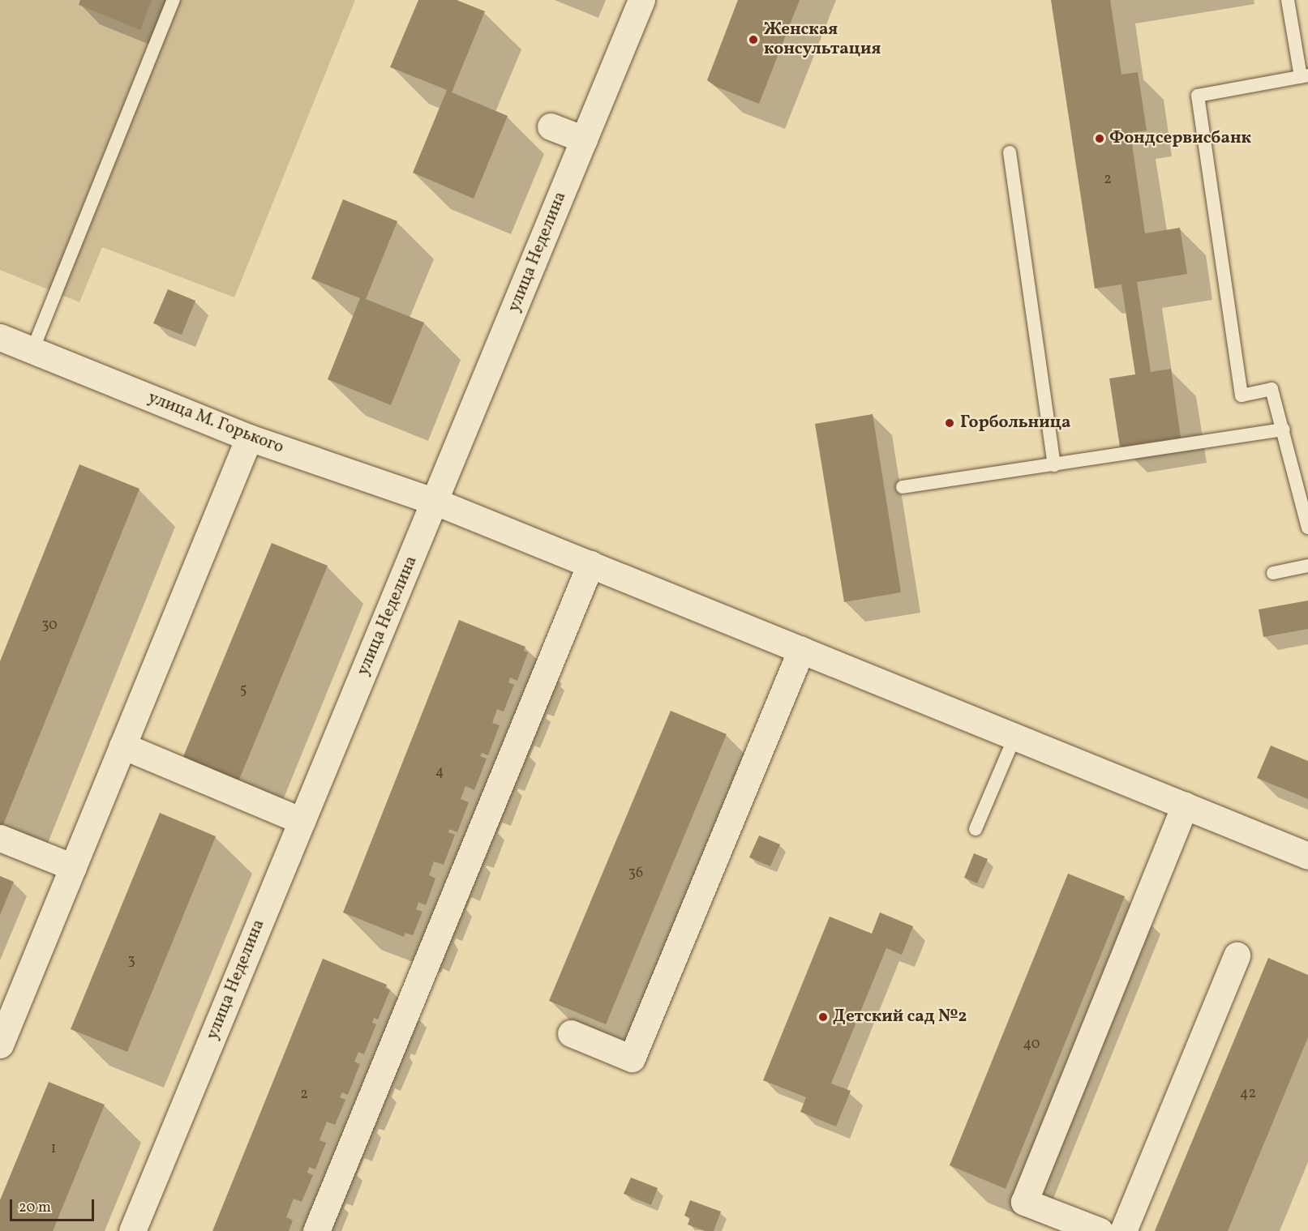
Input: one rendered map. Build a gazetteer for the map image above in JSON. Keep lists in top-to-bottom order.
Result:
{
  "streets": {
    "street": ["улица Неделина", "улица М. Горького"]
  },
  "crossings": [
    ["улица Неделина", "улица М. Горького"]
  ],
  "places": [
    "Женская консультация",
    "Фондсервисбанк",
    "Горбольница",
    "Детский сад №2"
  ],
  "house_numbers": [
    "2",
    "30",
    "5",
    "4",
    "36",
    "3",
    "40",
    "42",
    "2",
    "1"
  ],
  "scale_bar": "20 m"
}
